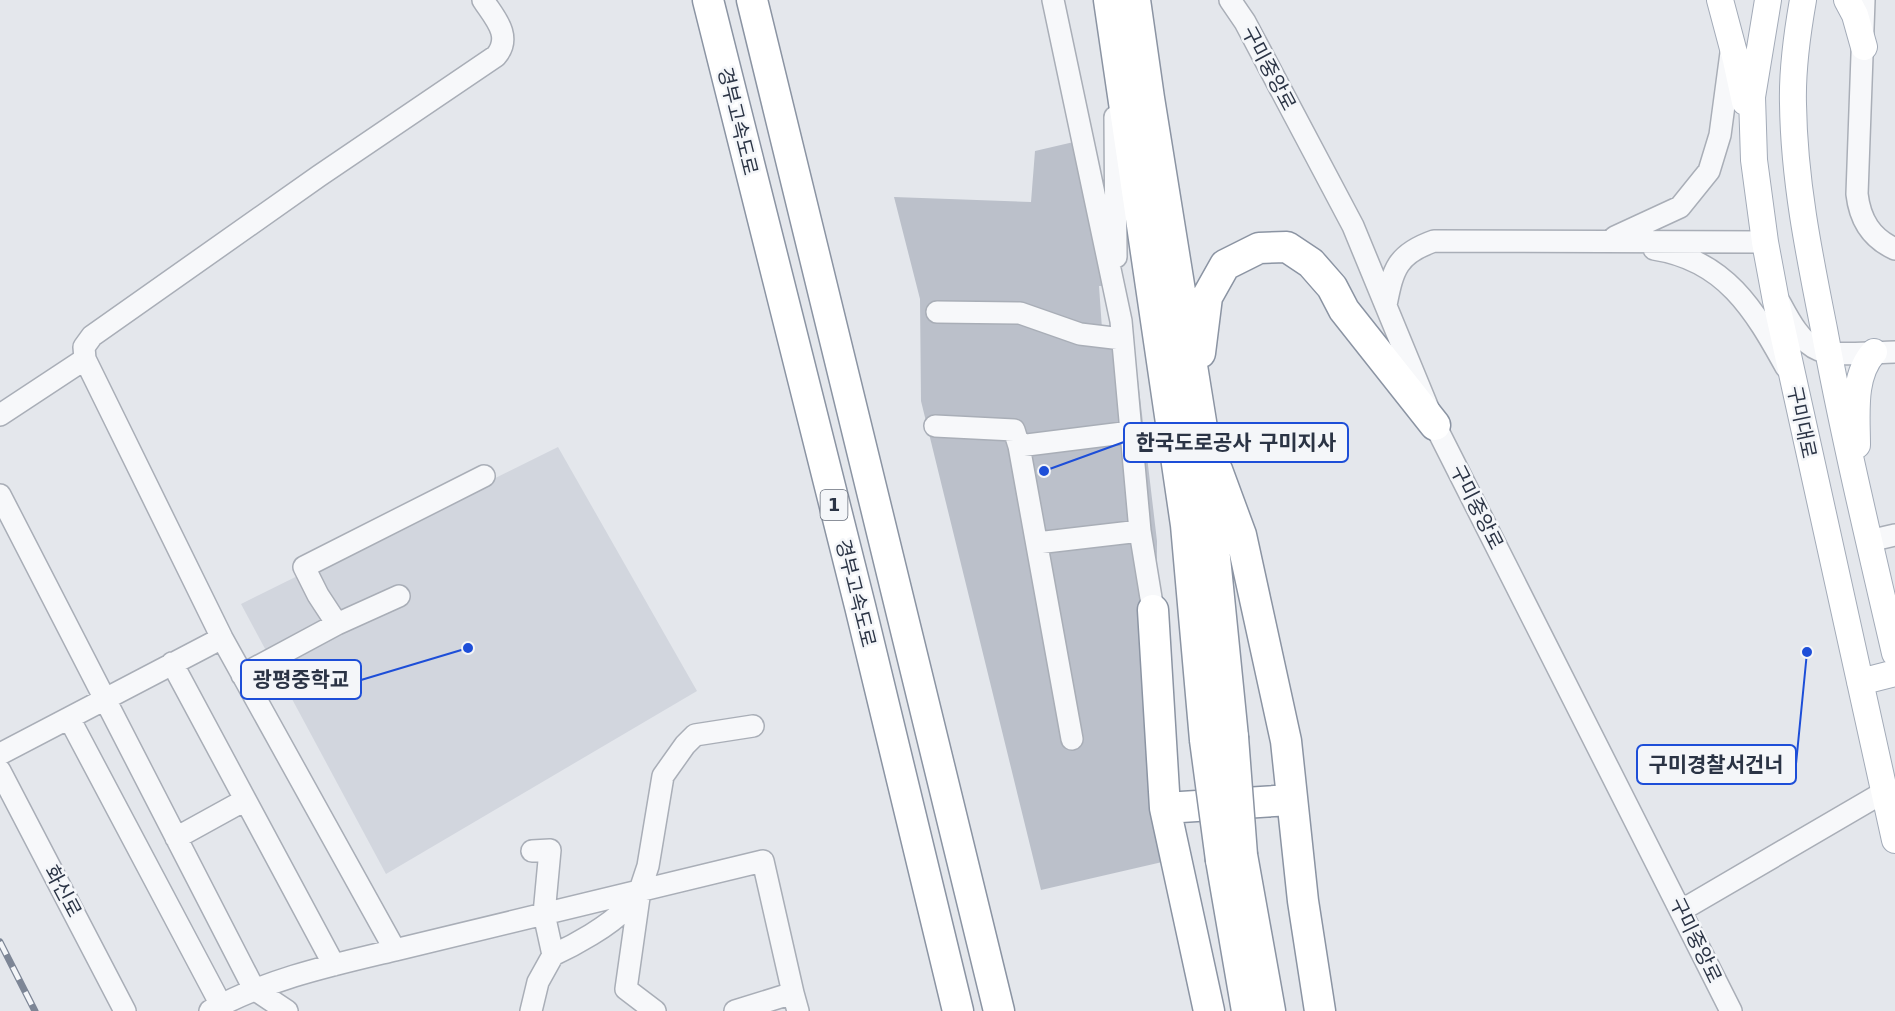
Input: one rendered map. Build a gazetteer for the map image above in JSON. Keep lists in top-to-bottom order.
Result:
{
  "streets": {
    "highway": ["경부고속도로", "1"],
    "main road": ["구미대로"],
    "street": ["구미중앙로", "화신로"]
  },
  "places": ["한국도로공사 구미지사", "광평중학교", "구미경찰서건너"]
}
